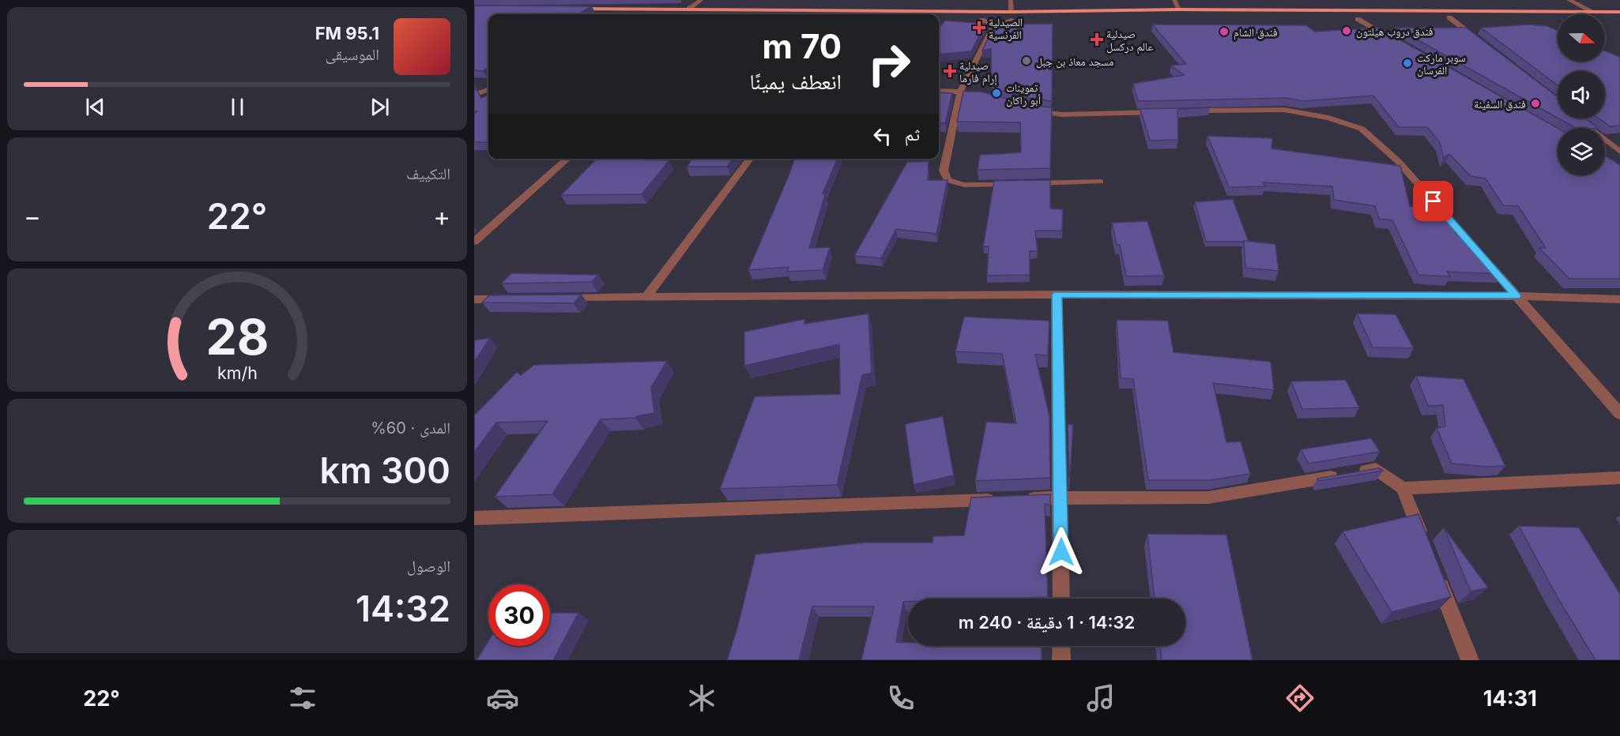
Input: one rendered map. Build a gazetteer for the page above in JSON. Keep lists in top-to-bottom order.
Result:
{
  "places": {
    "health": ["الصيدلية الفرنسية", "صيدلية عالم دركسل", "صيدلية إرام فارما"],
    "other": [
      "فندق دروب هيلتون",
      "فندق الشام",
      "مسجد معاذ بن جبل",
      "سوبر ماركت الفرسان",
      "تموينات أبو راكان",
      "فندق السفينة"
    ]
  },
  "north": "right",
  "page": {
    "turn": ["70 m", "انعطف يمينًا"],
    "song": ["95.1 FM", "الموسيقى"],
    "then": "ثم",
    "tile": [
      "التكييف",
      ["المدى · 60%", "300 km"],
      ["الوصول", "14:32"]
    ],
    "heat": ["−", "22°", "+"],
    "limit": "30",
    "trip": "14:32 · 1 دقيقة · 240 m",
    "tabs": ["14:31", "22°"],
    "gauge": ["28", "km/h"]
  }
}
